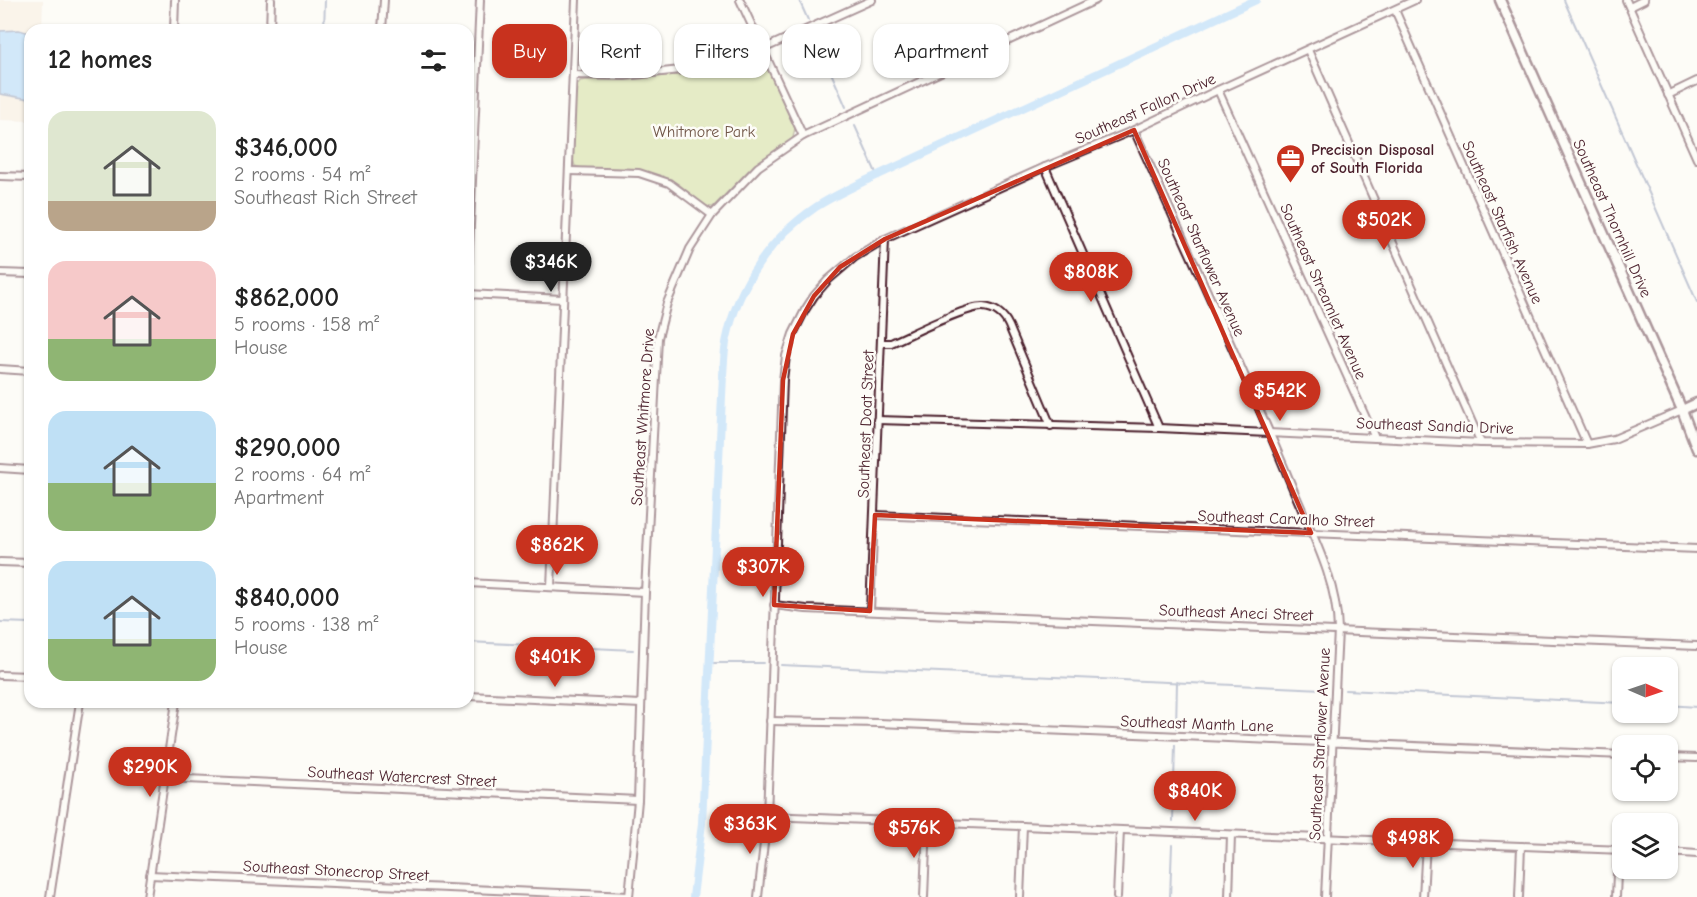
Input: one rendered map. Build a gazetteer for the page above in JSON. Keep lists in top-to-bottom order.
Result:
{
  "streets": {
    "street": [
      "Southeast Fallon Drive",
      "Southeast Thornhill Drive",
      "Southeast Starfish Avenue",
      "Southeast Starflower Avenue",
      "Southeast Streamlet Avenue",
      "Southeast Whitmore Drive",
      "Southeast Doat Street",
      "Southeast Sandia Drive",
      "Southeast Carvalho Street",
      "Southeast Aneci Street",
      "Southeast Manth Lane",
      "Southeast Watercrest Street",
      "Southeast Stonecrop Street"
    ]
  },
  "crossings": [
    ["Southeast Fallon Drive", "Southeast Starfish Avenue"],
    ["Southeast Fallon Drive", "Southeast Starflower Avenue"],
    ["Southeast Fallon Drive", "Southeast Streamlet Avenue"],
    ["Southeast Fallon Drive", "Southeast Doat Street"],
    ["Southeast Fallon Drive", "Southeast Aneci Street"],
    ["Southeast Fallon Drive", "Southeast Manth Lane"],
    ["Southeast Thornhill Drive", "Southeast Sandia Drive"],
    ["Southeast Starfish Avenue", "Southeast Sandia Drive"],
    ["Southeast Starflower Avenue", "Southeast Sandia Drive"],
    ["Southeast Starflower Avenue", "Southeast Carvalho Street"],
    ["Southeast Starflower Avenue", "Southeast Aneci Street"],
    ["Southeast Starflower Avenue", "Southeast Manth Lane"],
    ["Southeast Streamlet Avenue", "Southeast Sandia Drive"],
    ["Southeast Whitmore Drive", "Southeast Watercrest Street"],
    ["Southeast Whitmore Drive", "Southeast Stonecrop Street"],
    ["Southeast Doat Street", "Southeast Sandia Drive"],
    ["Southeast Doat Street", "Southeast Carvalho Street"],
    ["Southeast Doat Street", "Southeast Aneci Street"]
  ],
  "parks": ["Whitmore Park"],
  "places": {
    "office": ["Precision Disposal of South Florida"]
  },
  "north": "right",
  "page": {
    "chip": [
      "Buy",
      "Rent",
      "Filters",
      "New",
      "Apartment"
    ],
    "heading": "12 homes",
    "list": [
      {
        "name": "$346,000",
        "note": "2 rooms · 54 m² · Southeast Rich Street"
      },
      {
        "name": "$862,000",
        "note": "5 rooms · 158 m² · House"
      },
      {
        "name": "$290,000",
        "note": "2 rooms · 64 m² · Apartment"
      },
      {
        "name": "$840,000",
        "note": "5 rooms · 138 m² · House"
      }
    ],
    "price": [
      "$502K",
      "$346K",
      "$808K",
      "$542K",
      "$862K",
      "$307K",
      "$401K",
      "$290K",
      "$840K",
      "$363K",
      "$576K",
      "$498K"
    ]
  }
}
